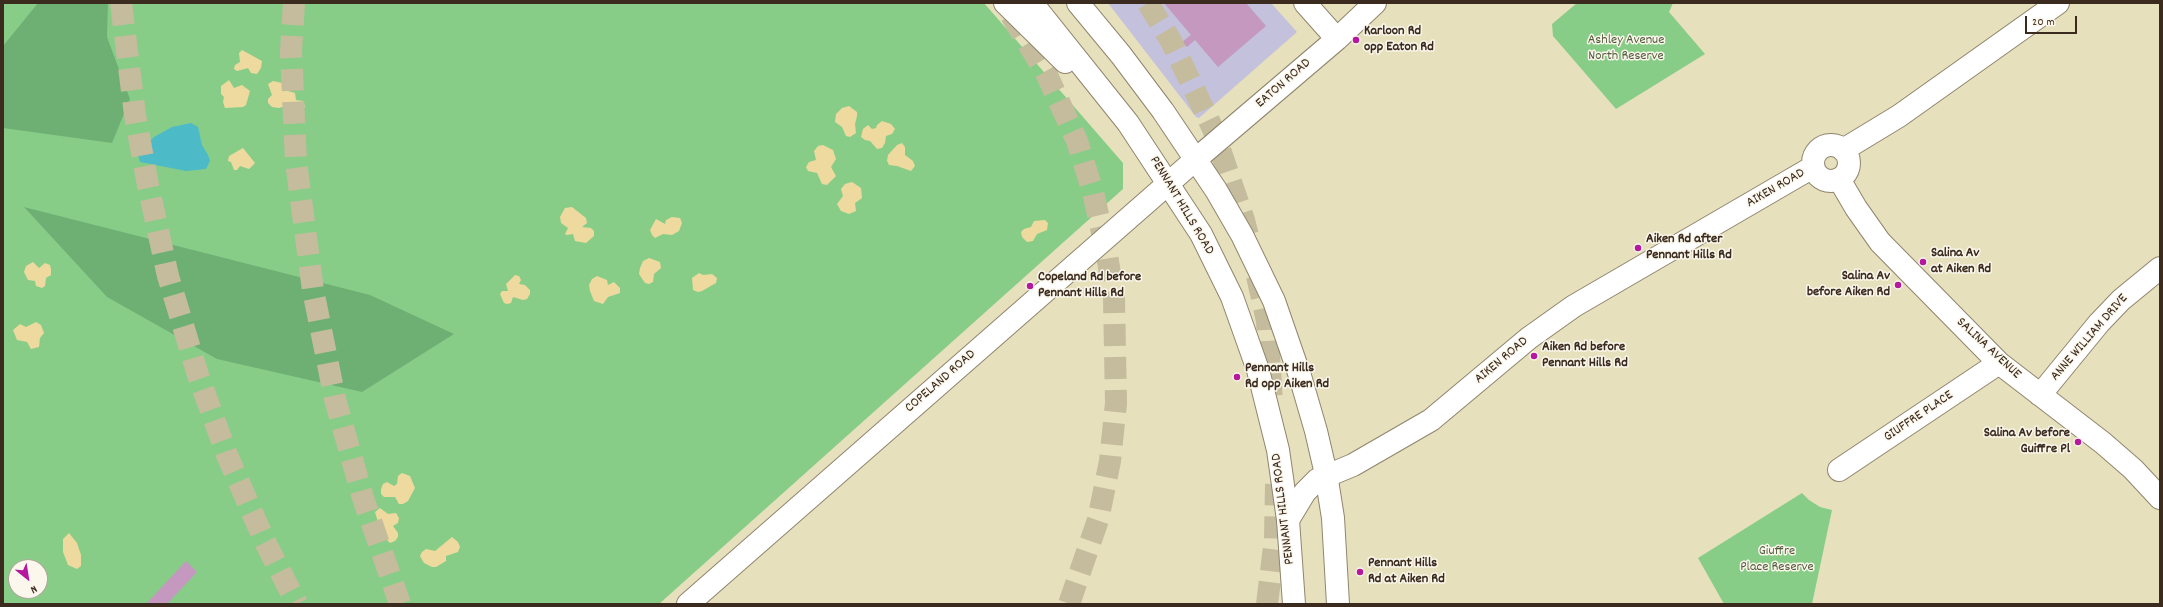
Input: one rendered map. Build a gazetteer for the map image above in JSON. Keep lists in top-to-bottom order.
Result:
{
  "streets": {
    "main road": [
      "EATON ROAD",
      "AIKEN ROAD",
      "PENNANT HILLS ROAD",
      "ANNE WILLIAM DRIVE",
      "SALINA AVENUE",
      "COPELAND ROAD",
      "GIUFFRE PLACE"
    ]
  },
  "crossings": [
    ["EATON ROAD", "COPELAND ROAD"],
    ["AIKEN ROAD", "PENNANT HILLS ROAD"],
    ["AIKEN ROAD", "SALINA AVENUE"],
    ["PENNANT HILLS ROAD", "COPELAND ROAD"],
    ["ANNE WILLIAM DRIVE", "SALINA AVENUE"],
    ["SALINA AVENUE", "GIUFFRE PLACE"]
  ],
  "parks": ["Ashley Avenue North Reserve", "Giuffre Place Reserve"],
  "places": [
    "Karloon Rd opp Eaton Rd",
    "Aiken Rd after Pennant Hills Rd",
    "Salina Av at Aiken Rd",
    "Salina Av before Aiken Rd",
    "Copeland Rd before Pennant Hills Rd",
    "Aiken Rd before Pennant Hills Rd",
    "Pennant Hills Rd opp Aiken Rd",
    "Salina Av before Guiffre Pl",
    "Pennant Hills Rd at Aiken Rd"
  ],
  "scale_bar": "20 m",
  "north": "bottom right"
}
